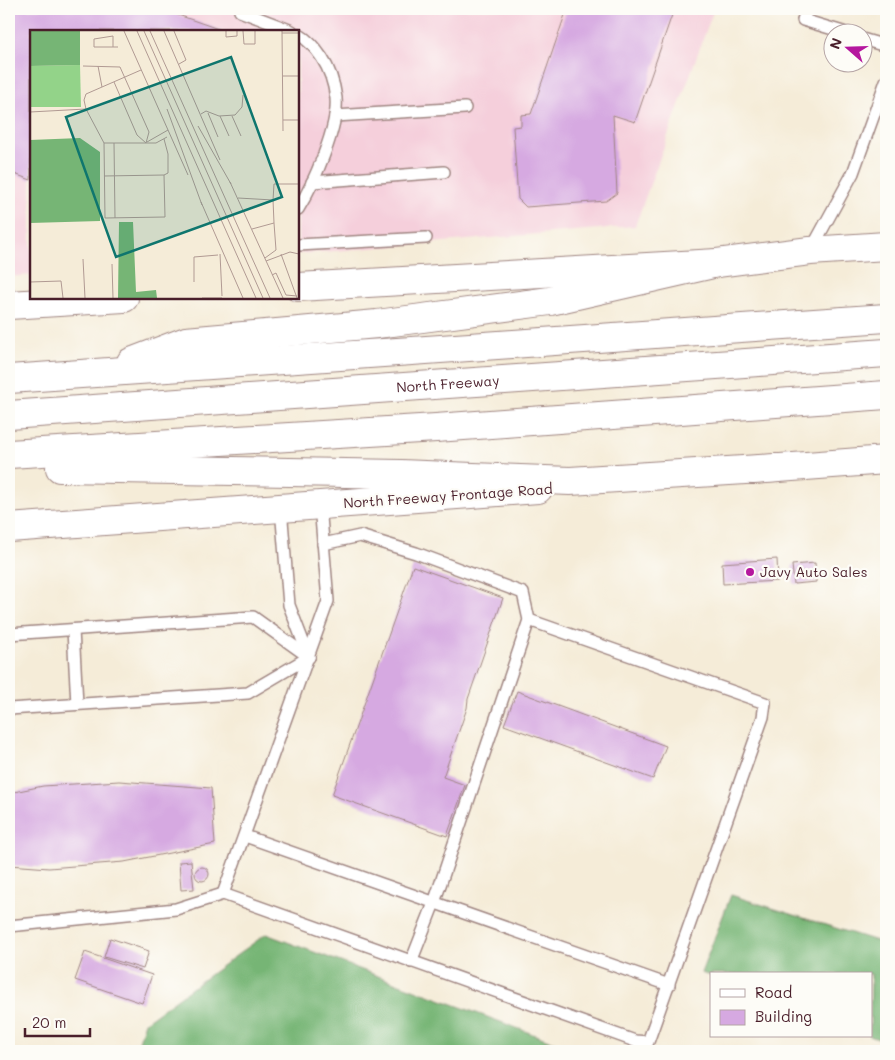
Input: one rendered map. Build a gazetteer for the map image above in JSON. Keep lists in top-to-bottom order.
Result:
{
  "streets": {
    "main road": ["North Freeway", "North Freeway Frontage Road"]
  },
  "places": ["Javy Auto Sales"],
  "legend": ["Road", "Building"],
  "scale_bar": "20 m",
  "north": "left"
}
